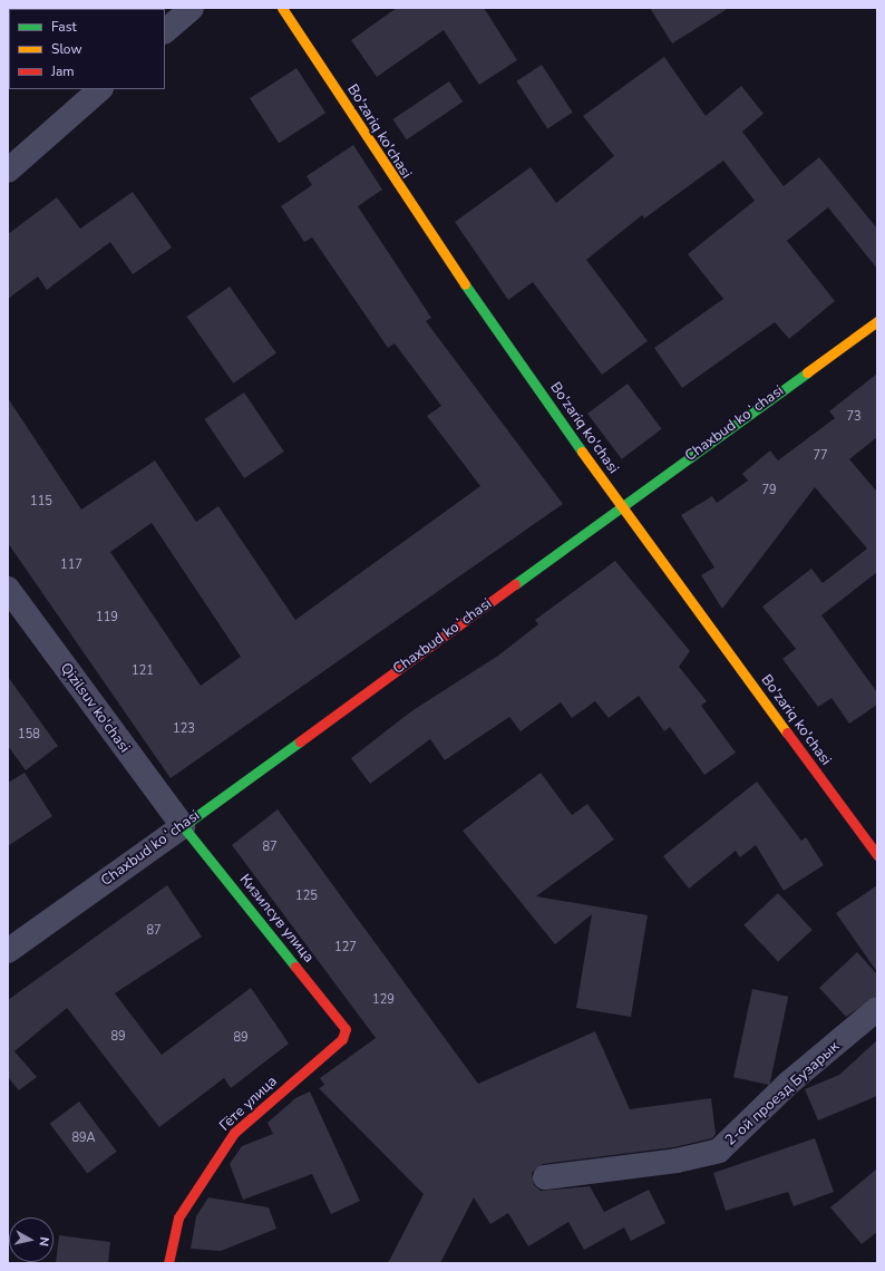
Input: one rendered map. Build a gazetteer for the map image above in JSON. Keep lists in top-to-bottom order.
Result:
{
  "streets": {
    "street": [
      "Bo'zariq ko'chasi",
      "Chaxbud koʻchasi",
      "Qizilsuv ko'chasi",
      "Кизилсув улица",
      "2-ой проезд Бузарык",
      "Гёте улица"
    ]
  },
  "crossings": [
    ["Bo'zariq ko'chasi", "Chaxbud koʻchasi"],
    ["Chaxbud koʻchasi", "Qizilsuv ko'chasi"],
    ["Chaxbud koʻchasi", "Кизилсув улица"],
    ["Qizilsuv ko'chasi", "Кизилсув улица"],
    ["Кизилсув улица", "Гёте улица"]
  ],
  "house_numbers": [
    "73",
    "77",
    "79",
    "115",
    "117",
    "119",
    "121",
    "123",
    "158",
    "87",
    "125",
    "87",
    "127",
    "129",
    "89",
    "89",
    "89A"
  ],
  "legend": ["Fast", "Slow", "Jam"],
  "north": "right"
}
